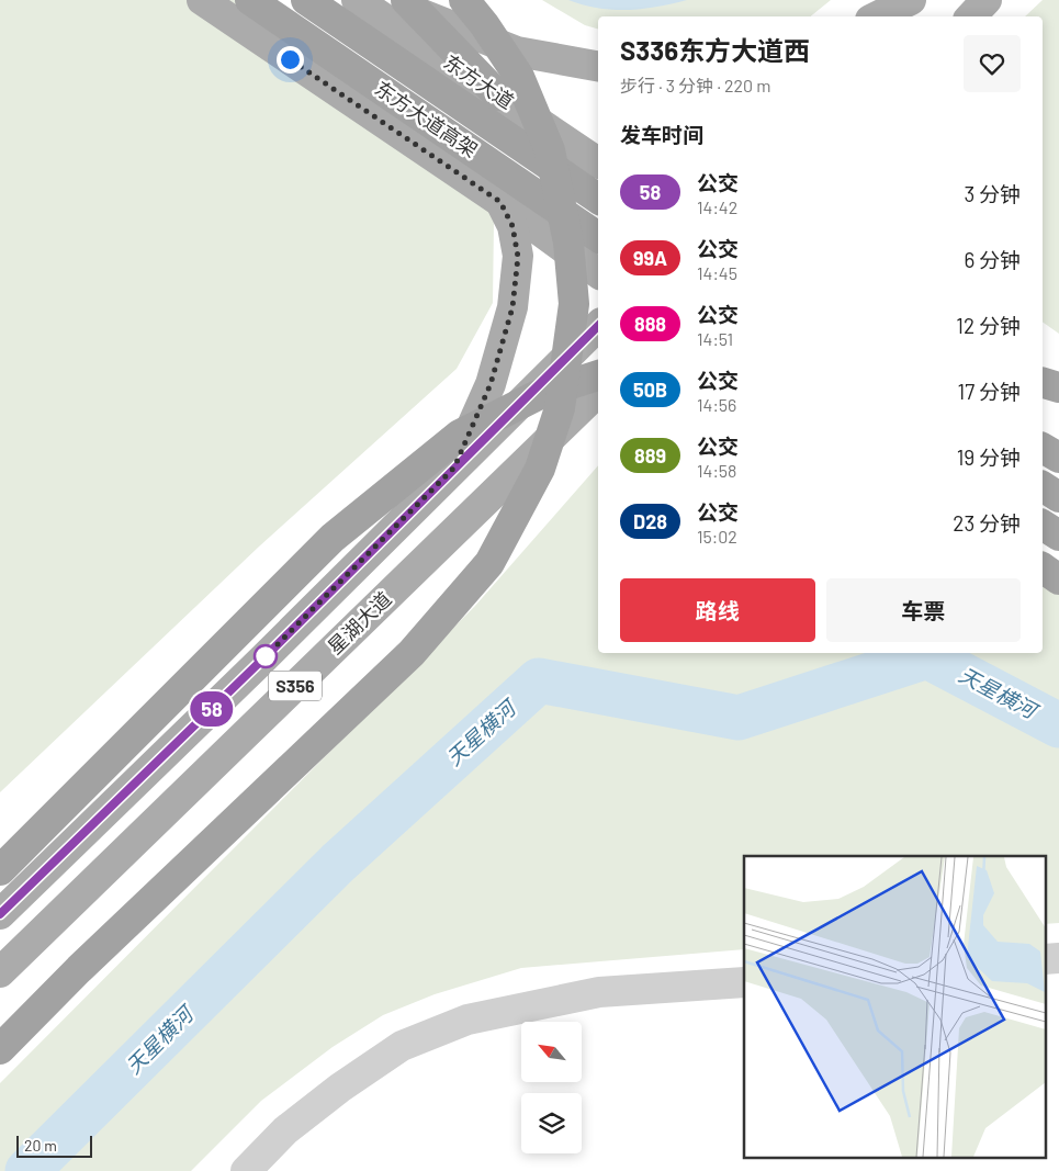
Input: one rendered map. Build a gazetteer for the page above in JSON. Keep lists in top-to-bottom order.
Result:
{
  "streets": {
    "highway": ["东方大道高架"],
    "main road": ["东方大道", "星湖大道", "S356"]
  },
  "water": ["天星横河"],
  "lines": ["bus line 58"],
  "scale_bar": "20 m",
  "north": "top left",
  "page": {
    "on_map": "58",
    "heading": [
      ["S336东方大道西", "步行 · 3 分钟 · 220 m"],
      "发车时间"
    ],
    "list": [
      {
        "mark": "58",
        "name": "公交",
        "note": "14:42",
        "value": "3 分钟"
      },
      {
        "mark": "99A",
        "name": "公交",
        "note": "14:45",
        "value": "6 分钟"
      },
      {
        "mark": "888",
        "name": "公交",
        "note": "14:51",
        "value": "12 分钟"
      },
      {
        "mark": "50B",
        "name": "公交",
        "note": "14:56",
        "value": "17 分钟"
      },
      {
        "mark": "889",
        "name": "公交",
        "note": "14:58",
        "value": "19 分钟"
      },
      {
        "mark": "D28",
        "name": "公交",
        "note": "15:02",
        "value": "23 分钟"
      }
    ],
    "buttons": ["路线", "车票"],
    "scale": "20 m"
  }
}
